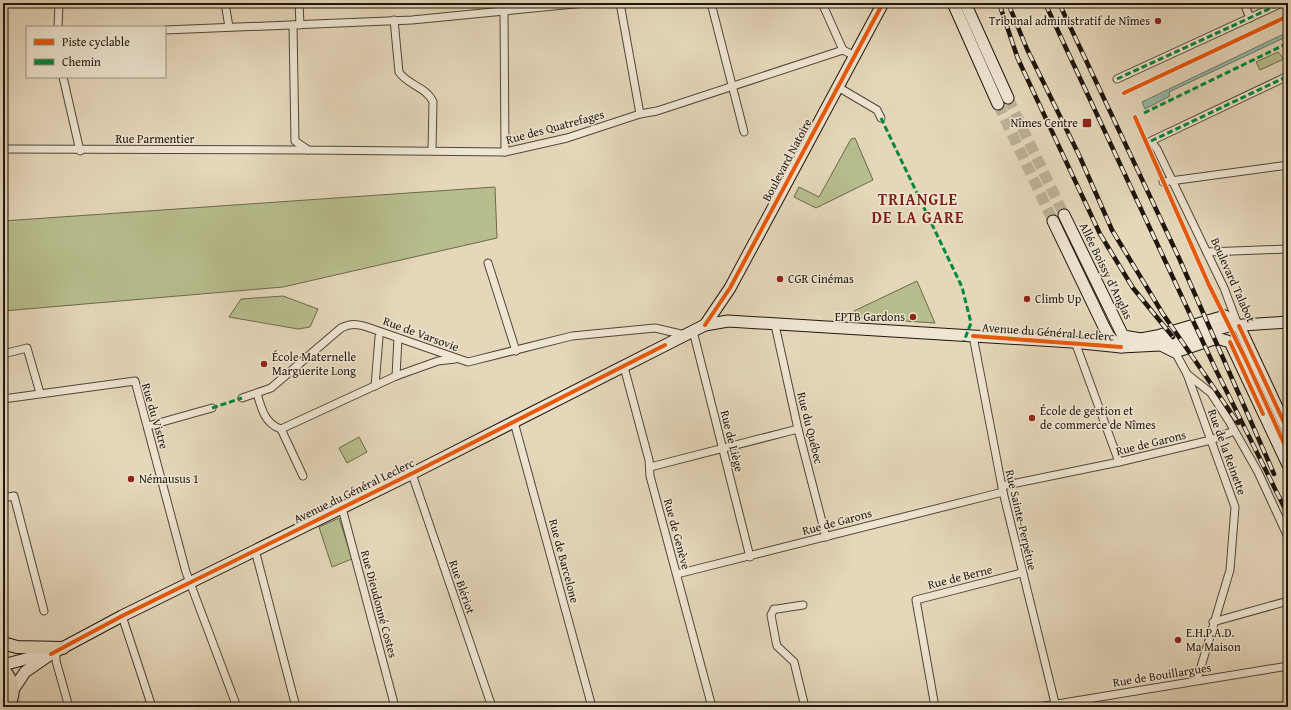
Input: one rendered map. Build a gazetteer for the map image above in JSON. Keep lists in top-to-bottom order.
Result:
{
  "streets": {
    "main road": [
      "Boulevard Natoire",
      "Allée Boissy d'Anglas",
      "Boulevard Talabot",
      "Avenue du Général Leclerc"
    ],
    "street": [
      "Rue des Quatrefages",
      "Rue Parmentier",
      "Rue de Varsovie",
      "Rue du Vistre",
      "Rue du Québec",
      "Rue de Liège",
      "Rue de Garons",
      "Rue de la Reinette",
      "Rue Sainte-Perpétue",
      "Rue de Genève",
      "Rue de Barcelone",
      "Rue de Berne",
      "Rue Blériot",
      "Rue Dieudonné Costes",
      "Rue de Bouillargues"
    ]
  },
  "crossings": [
    ["Rue des Quatrefages", "Rue Parmentier"],
    ["Boulevard Natoire", "Avenue du Général Leclerc"],
    ["Allée Boissy d'Anglas", "Boulevard Talabot"],
    ["Allée Boissy d'Anglas", "Avenue du Général Leclerc"],
    ["Boulevard Talabot", "Avenue du Général Leclerc"],
    ["Avenue du Général Leclerc", "Rue de Varsovie"],
    ["Avenue du Général Leclerc", "Rue du Vistre"],
    ["Avenue du Général Leclerc", "Rue du Québec"],
    ["Avenue du Général Leclerc", "Rue de Liège"],
    ["Avenue du Général Leclerc", "Rue de la Reinette"],
    ["Avenue du Général Leclerc", "Rue Sainte-Perpétue"],
    ["Avenue du Général Leclerc", "Rue de Genève"],
    ["Avenue du Général Leclerc", "Rue de Barcelone"],
    ["Avenue du Général Leclerc", "Rue Blériot"],
    ["Avenue du Général Leclerc", "Rue Dieudonné Costes"],
    ["Rue de Varsovie", "Rue de Liège"],
    ["Rue du Québec", "Rue de Garons"],
    ["Rue de Liège", "Rue de Garons"],
    ["Rue de Garons", "Rue de la Reinette"],
    ["Rue de Garons", "Rue Sainte-Perpétue"],
    ["Rue de Garons", "Rue de Genève"],
    ["Rue de la Reinette", "Rue de Bouillargues"],
    ["Rue Sainte-Perpétue", "Rue de Berne"],
    ["Rue Sainte-Perpétue", "Rue de Bouillargues"]
  ],
  "districts": ["TRIANGLE DE LA GARE"],
  "places": {
    "other": [
      "Tribunal administratif de Nîmes",
      "CGR Cinémas",
      "Climb Up",
      "EPTB Gardons",
      "École Maternelle Marguerite Long",
      "École de gestion et de commerce de Nîmes",
      "Némausus 1",
      "E.H.P.A.D. Ma Maison"
    ],
    "transit": ["Nîmes Centre"]
  },
  "legend": ["Piste cyclable", "Chemin"]
}
